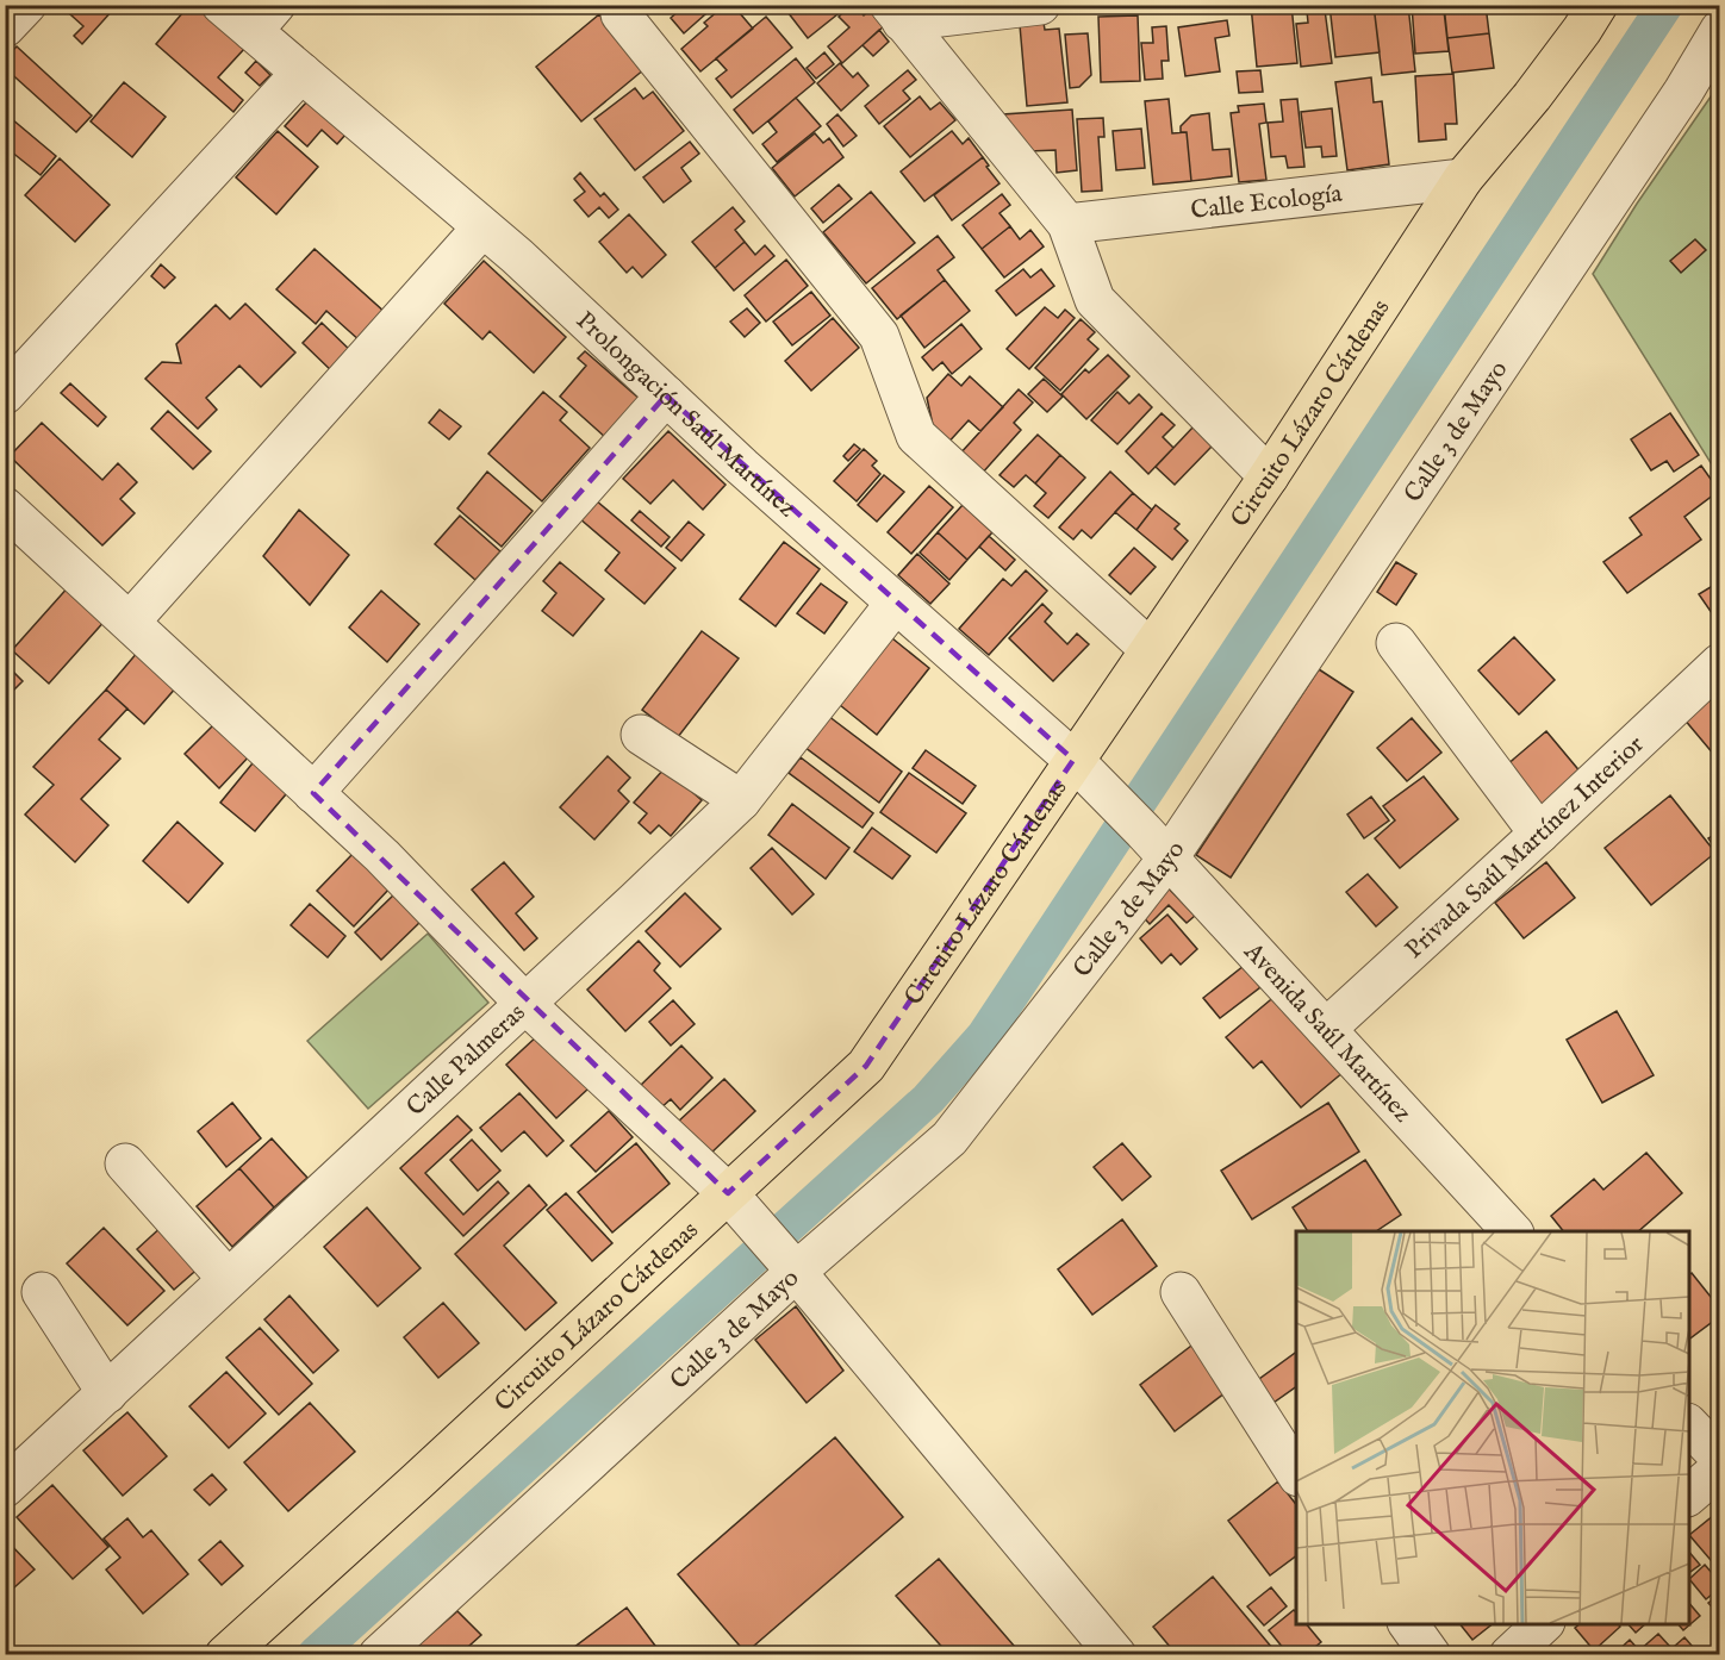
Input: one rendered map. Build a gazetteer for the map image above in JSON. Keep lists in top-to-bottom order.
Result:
{
  "streets": {
    "main road": ["Circuito Lázaro Cárdenas"],
    "street": [
      "Calle Ecología",
      "Prolongación Saúl Martínez",
      "Calle 3 de Mayo",
      "Privada Saúl Martínez Interior",
      "Avenida Saúl Martínez",
      "Calle Palmeras"
    ]
  },
  "crossings": [
    ["Calle Ecología", "Circuito Lázaro Cárdenas"],
    ["Prolongación Saúl Martínez", "Circuito Lázaro Cárdenas"],
    ["Prolongación Saúl Martínez", "Calle 3 de Mayo"],
    ["Prolongación Saúl Martínez", "Avenida Saúl Martínez"],
    ["Prolongación Saúl Martínez", "Calle Palmeras"],
    ["Calle 3 de Mayo", "Avenida Saúl Martínez"],
    ["Privada Saúl Martínez Interior", "Avenida Saúl Martínez"]
  ]
}
